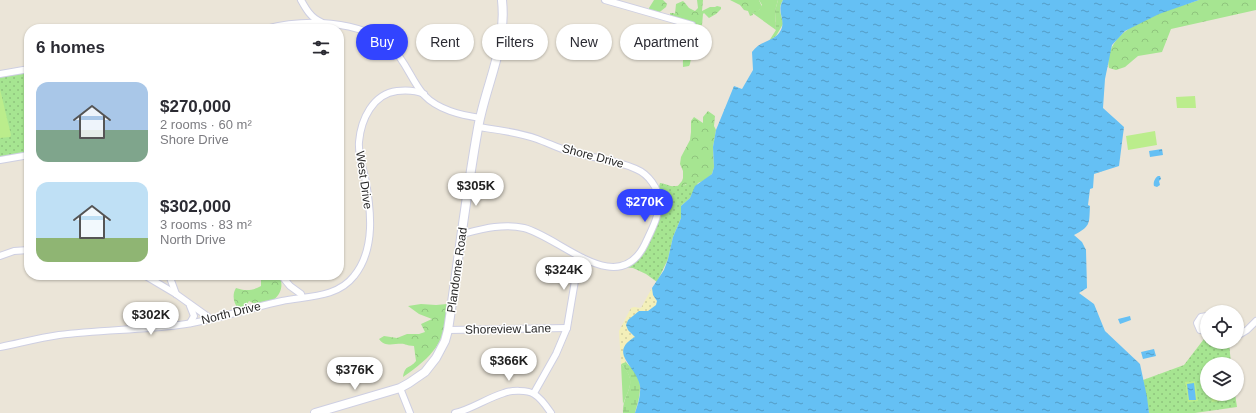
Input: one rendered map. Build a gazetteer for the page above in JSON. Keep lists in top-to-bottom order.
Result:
{
  "streets": {
    "main road": ["Plandome Road"],
    "street": [
      "Shore Drive",
      "West Drive",
      "North Drive",
      "Shoreview Lane"
    ]
  },
  "crossings": [
    ["Shore Drive", "Plandome Road"],
    ["West Drive", "North Drive"],
    ["Plandome Road", "Shoreview Lane"]
  ],
  "page": {
    "chip": [
      "Buy",
      "Rent",
      "Filters",
      "New",
      "Apartment"
    ],
    "heading": "6 homes",
    "list": [
      {
        "name": "$270,000",
        "note": "2 rooms · 60 m² · Shore Drive"
      },
      {
        "name": "$302,000",
        "note": "3 rooms · 83 m² · North Drive"
      }
    ],
    "price": [
      "$305K",
      "$270K",
      "$324K",
      "$302K",
      "$366K",
      "$376K"
    ]
  }
}
